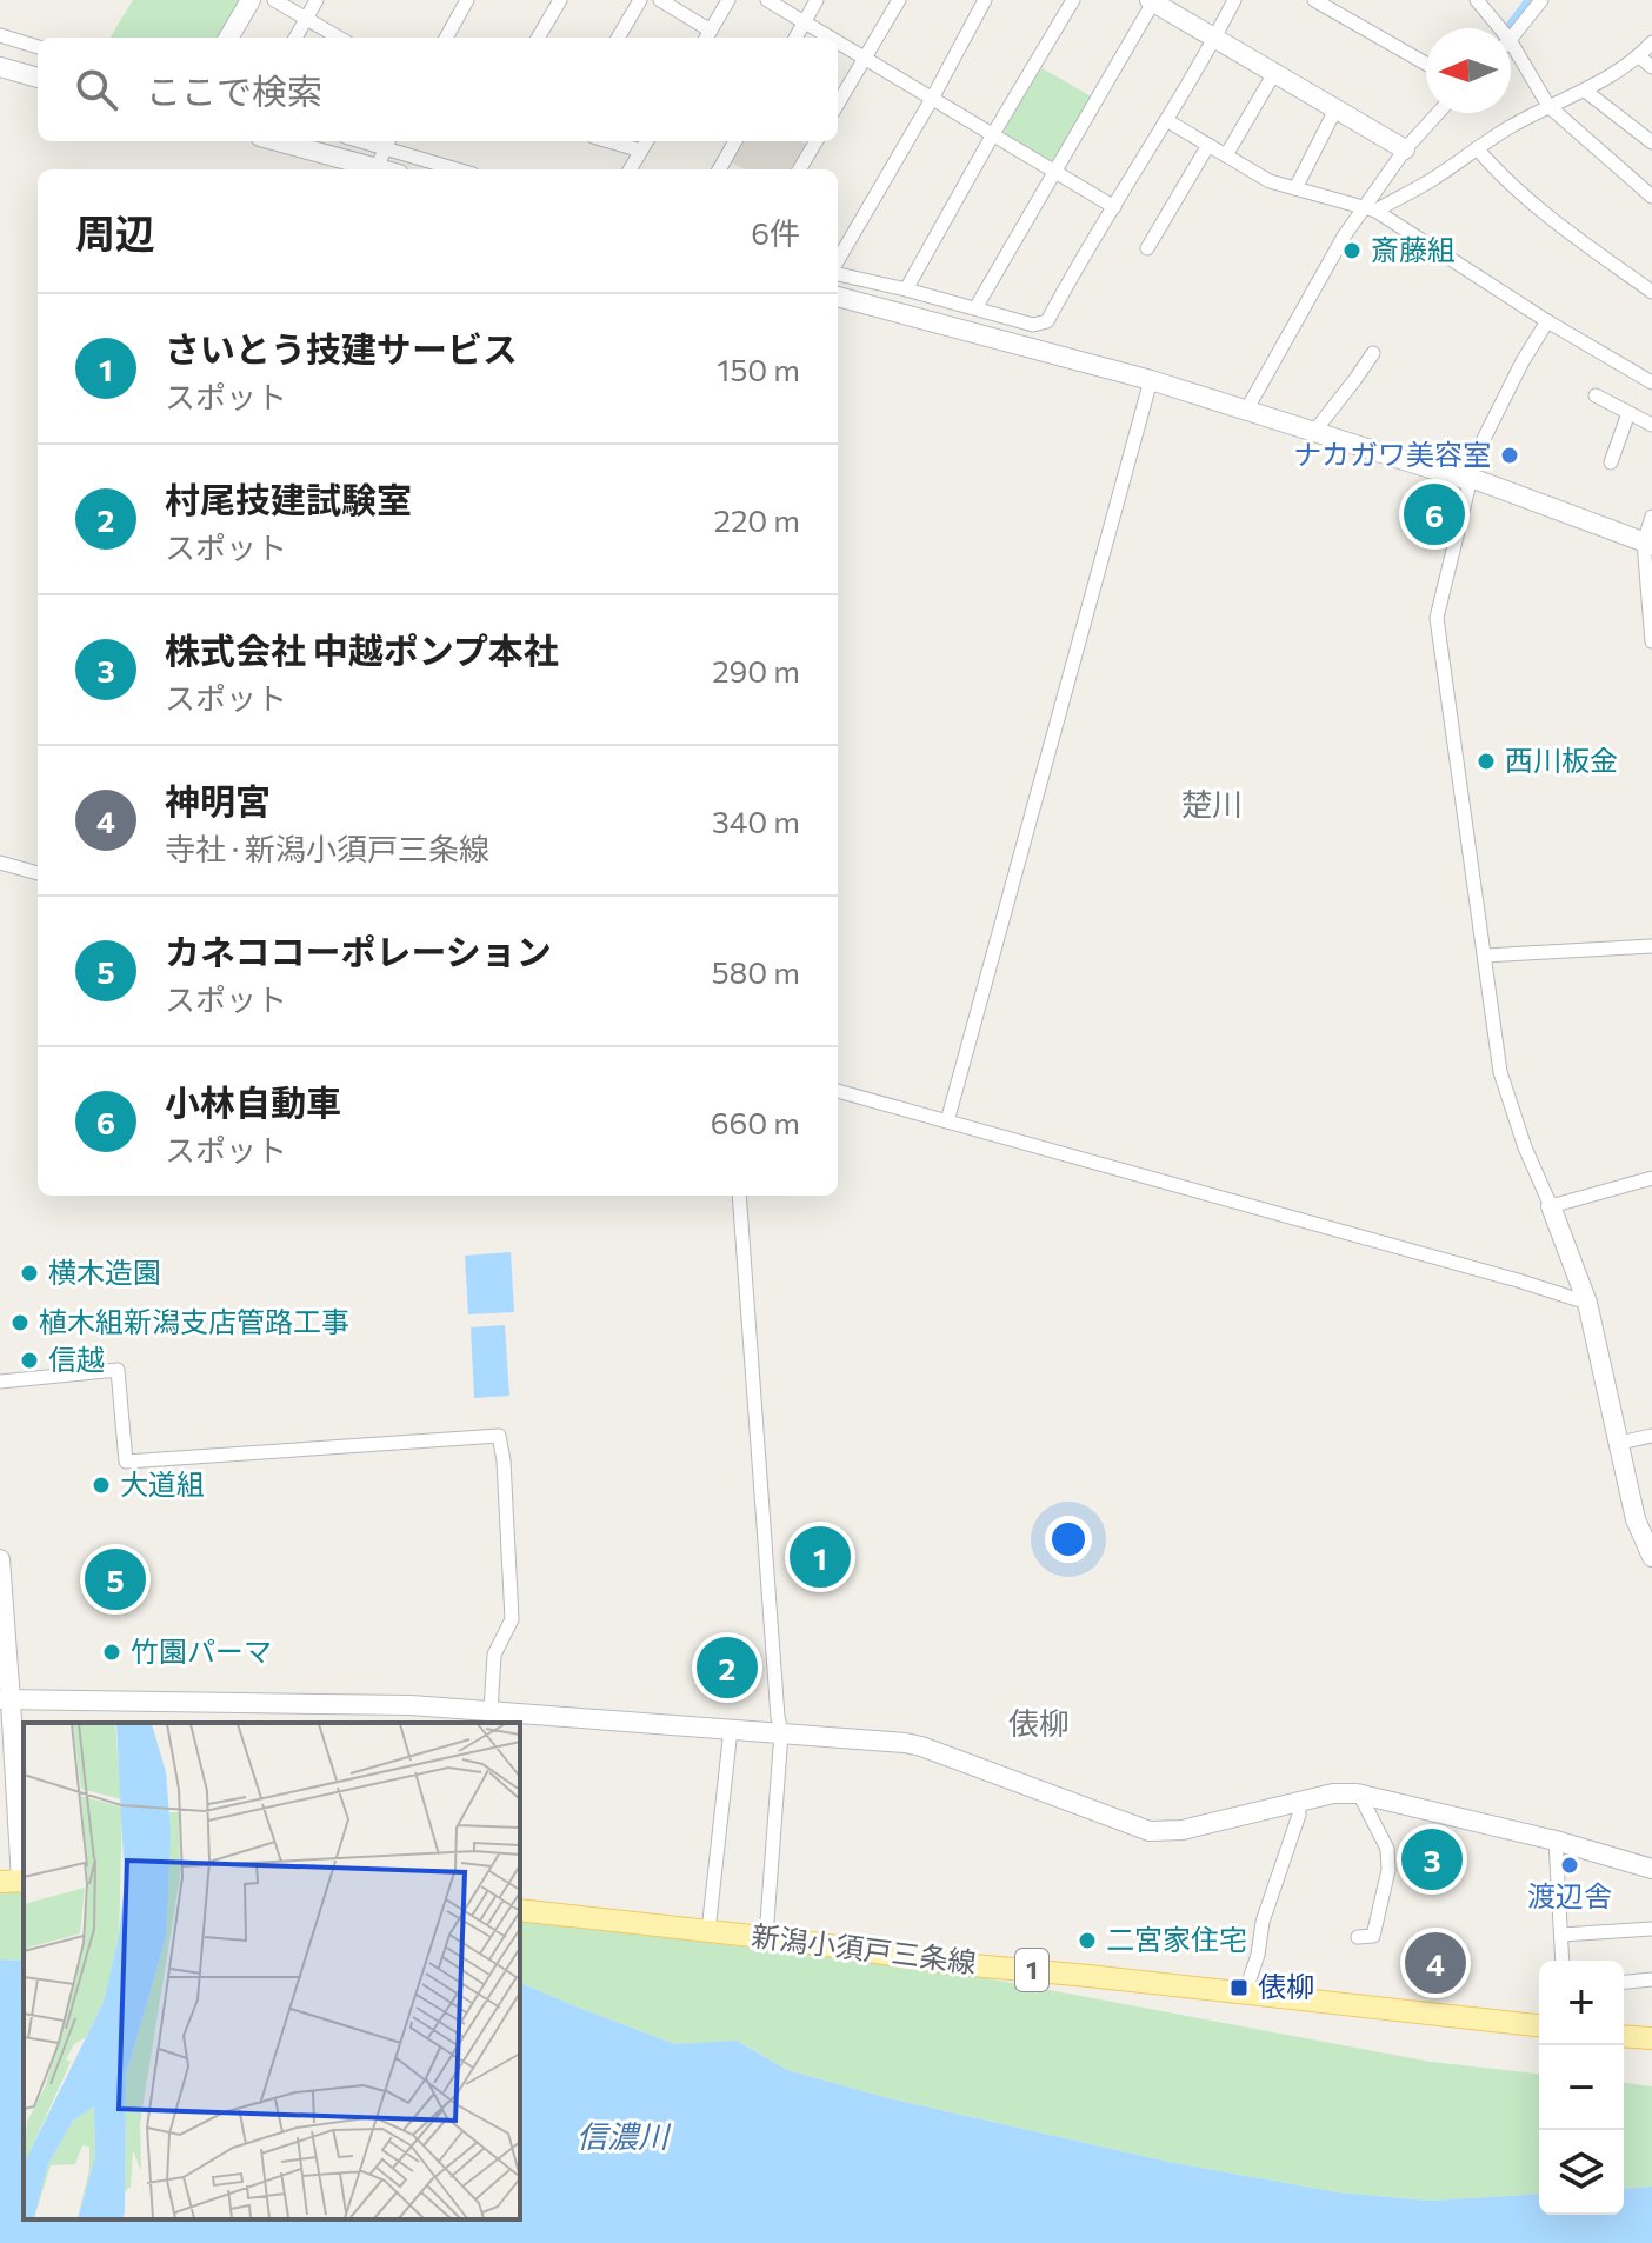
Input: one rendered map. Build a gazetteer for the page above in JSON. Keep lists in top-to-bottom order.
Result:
{
  "streets": {
    "main road": ["新潟小須戸三条線", "1"]
  },
  "districts": ["楚川", "俵柳"],
  "water": ["信濃川"],
  "places": {
    "other": [
      "斎藤組",
      "ナカガワ美容室",
      "西川板金",
      "横木造園",
      "植木組新潟支店管路工事",
      "信越",
      "大道組",
      "竹園パーマ",
      "渡辺舎",
      "二宮家住宅"
    ],
    "transit": ["俵柳"]
  },
  "north": "left",
  "page": {
    "search": "ここで検索",
    "heading": ["周辺", "6件"],
    "list": [
      {
        "mark": "1",
        "name": "さいとう技建サービス",
        "note": "スポット",
        "value": "150 m"
      },
      {
        "mark": "2",
        "name": "村尾技建試験室",
        "note": "スポット",
        "value": "220 m"
      },
      {
        "mark": "3",
        "name": "株式会社 中越ポンプ本社",
        "note": "スポット",
        "value": "290 m"
      },
      {
        "mark": "4",
        "name": "神明宮",
        "note": "寺社 · 新潟小須戸三条線",
        "value": "340 m"
      },
      {
        "mark": "5",
        "name": "カネココーポレーション",
        "note": "スポット",
        "value": "580 m"
      },
      {
        "mark": "6",
        "name": "小林自動車",
        "note": "スポット",
        "value": "660 m"
      }
    ],
    "pins": [
      "6",
      "1",
      "5",
      "2",
      "3",
      "4"
    ],
    "map_buttons": ["+", "−"]
  }
}
